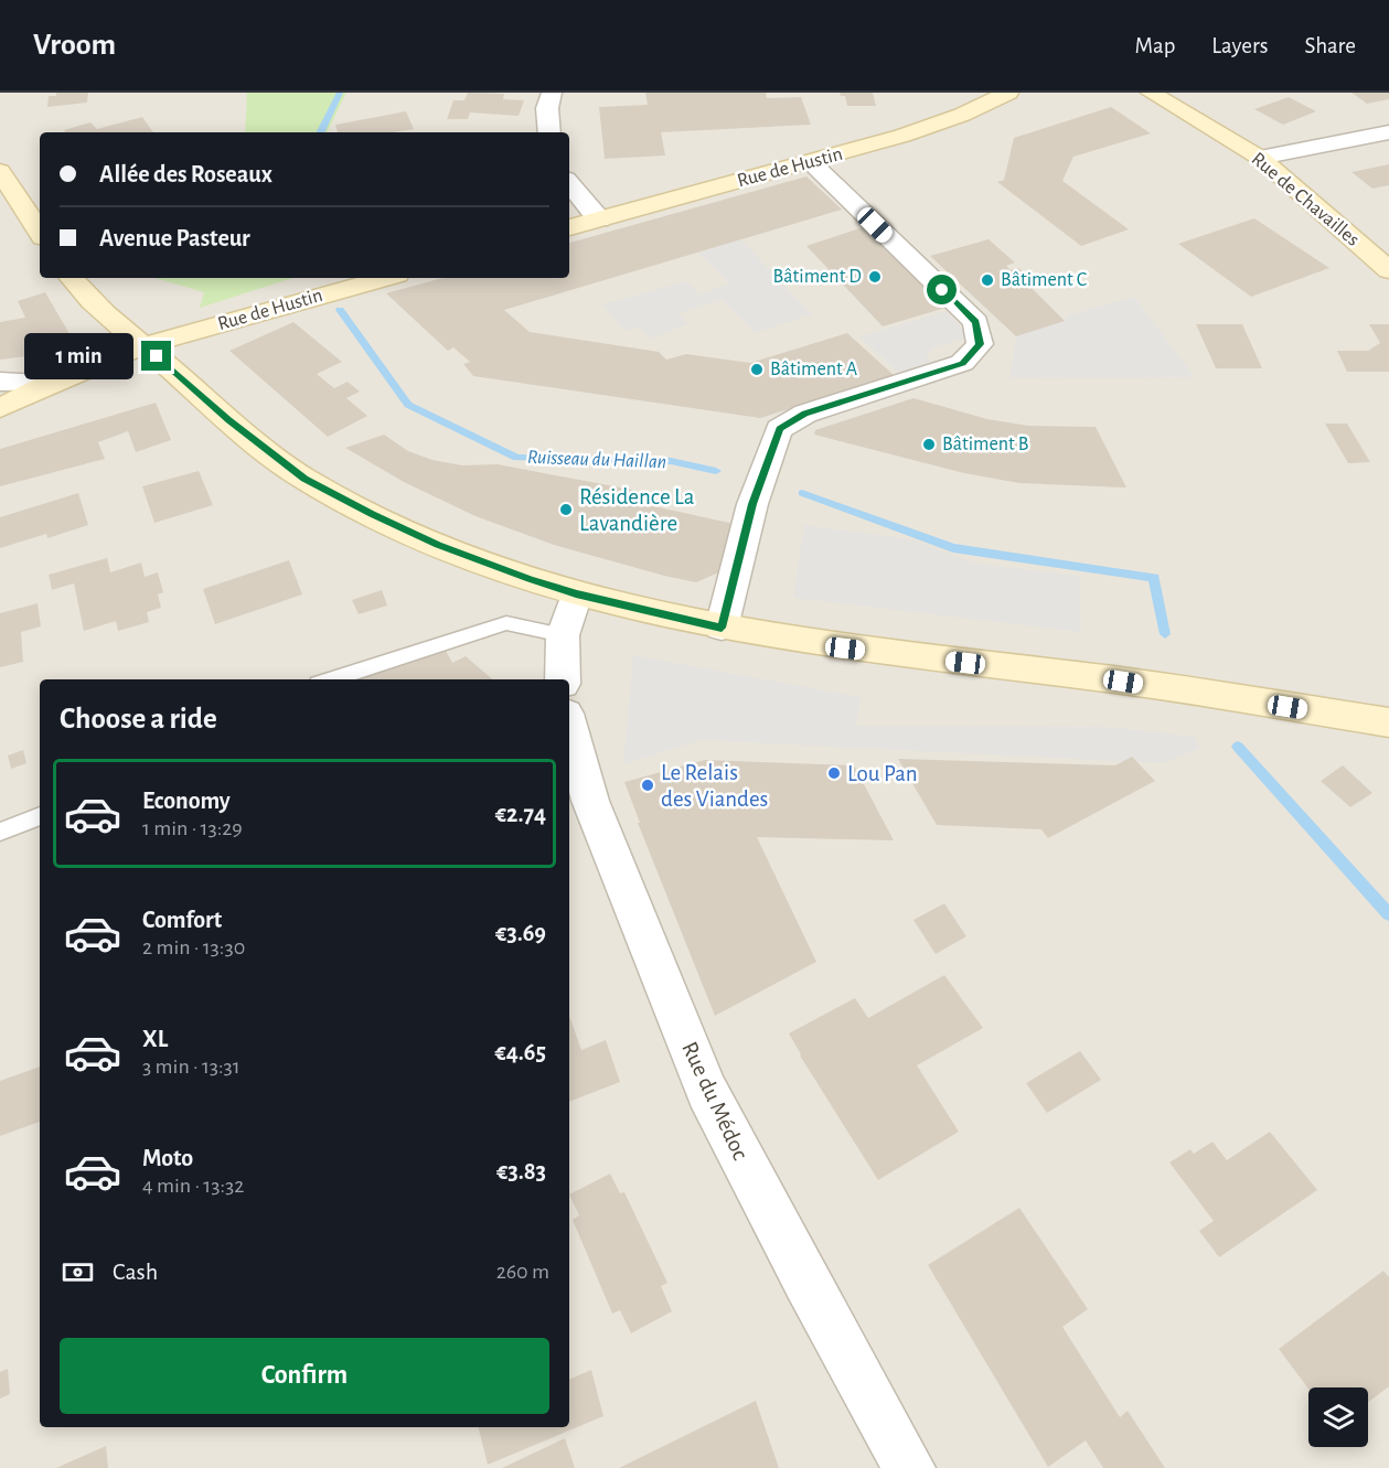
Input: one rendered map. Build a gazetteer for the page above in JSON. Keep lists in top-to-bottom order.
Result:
{
  "streets": {
    "main road": ["Rue de Hustin", "Rue de Chavailles"],
    "street": ["Rue du Médoc"]
  },
  "water": ["Ruisseau du Haillan"],
  "places": [
    "Bâtiment D",
    "Bâtiment C",
    "Bâtiment A",
    "Bâtiment B",
    "Résidence La Lavandière",
    "Lou Pan",
    "Le Relais des Viandes"
  ],
  "page": {
    "header": "Vroom",
    "nav": ["Map", "Layers", "Share"],
    "banner": ["Allée des Roseaux", "Avenue Pasteur"],
    "bubble": "1 min",
    "heading": "Choose a ride",
    "list": [
      {
        "name": "Economy",
        "note": "1 min · 13:29",
        "value": "€2.74"
      },
      {
        "name": "Comfort",
        "note": "2 min · 13:30",
        "value": "€3.69"
      },
      {
        "name": "XL",
        "note": "3 min · 13:31",
        "value": "€4.65"
      },
      {
        "name": "Moto",
        "note": "4 min · 13:32",
        "value": "€3.83"
      }
    ],
    "pay": ["Cash", "260 m"],
    "buttons": "Confirm"
  }
}
